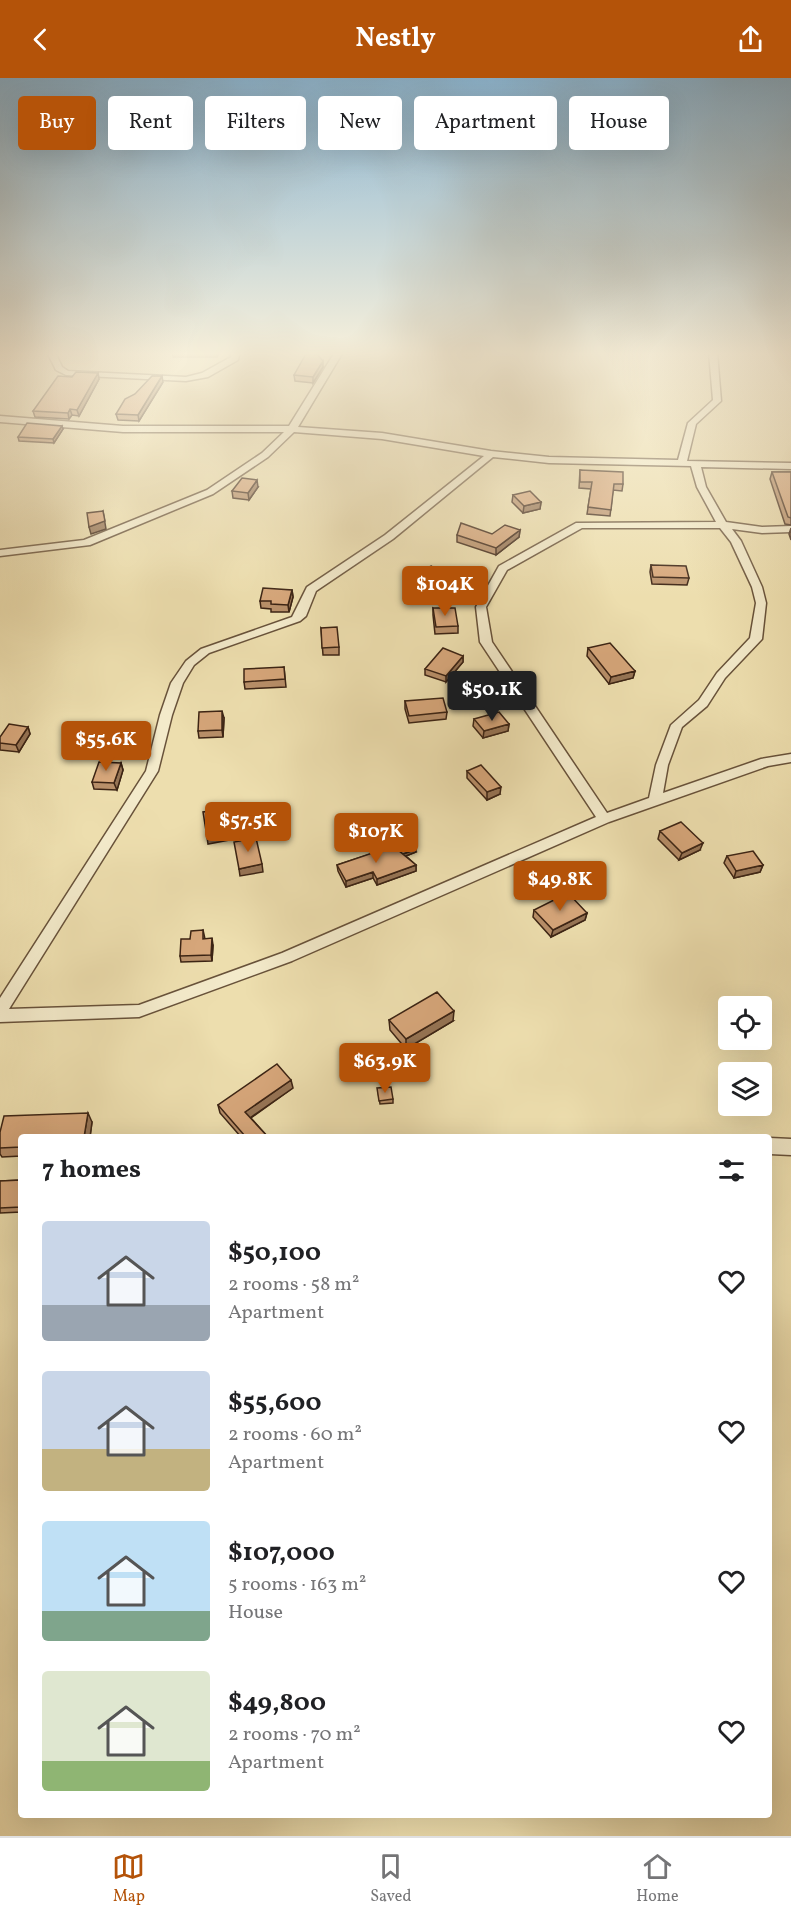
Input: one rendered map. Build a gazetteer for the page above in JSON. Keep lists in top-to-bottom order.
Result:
{
  "page": {
    "header": "Nestly",
    "chip": [
      "Buy",
      "Rent",
      "Filters",
      "New",
      "Apartment",
      "House"
    ],
    "price": [
      "$104K",
      "$50.1K",
      "$55.6K",
      "$57.5K",
      "$107K",
      "$49.8K",
      "$63.9K"
    ],
    "heading": "7 homes",
    "list": [
      {
        "name": "$50,100",
        "note": "2 rooms · 58 m² · Apartment"
      },
      {
        "name": "$55,600",
        "note": "2 rooms · 60 m² · Apartment"
      },
      {
        "name": "$107,000",
        "note": "5 rooms · 163 m² · House"
      },
      {
        "name": "$49,800",
        "note": "2 rooms · 70 m² · Apartment"
      }
    ],
    "tabs": ["Map", "Saved", "Home"]
  }
}
